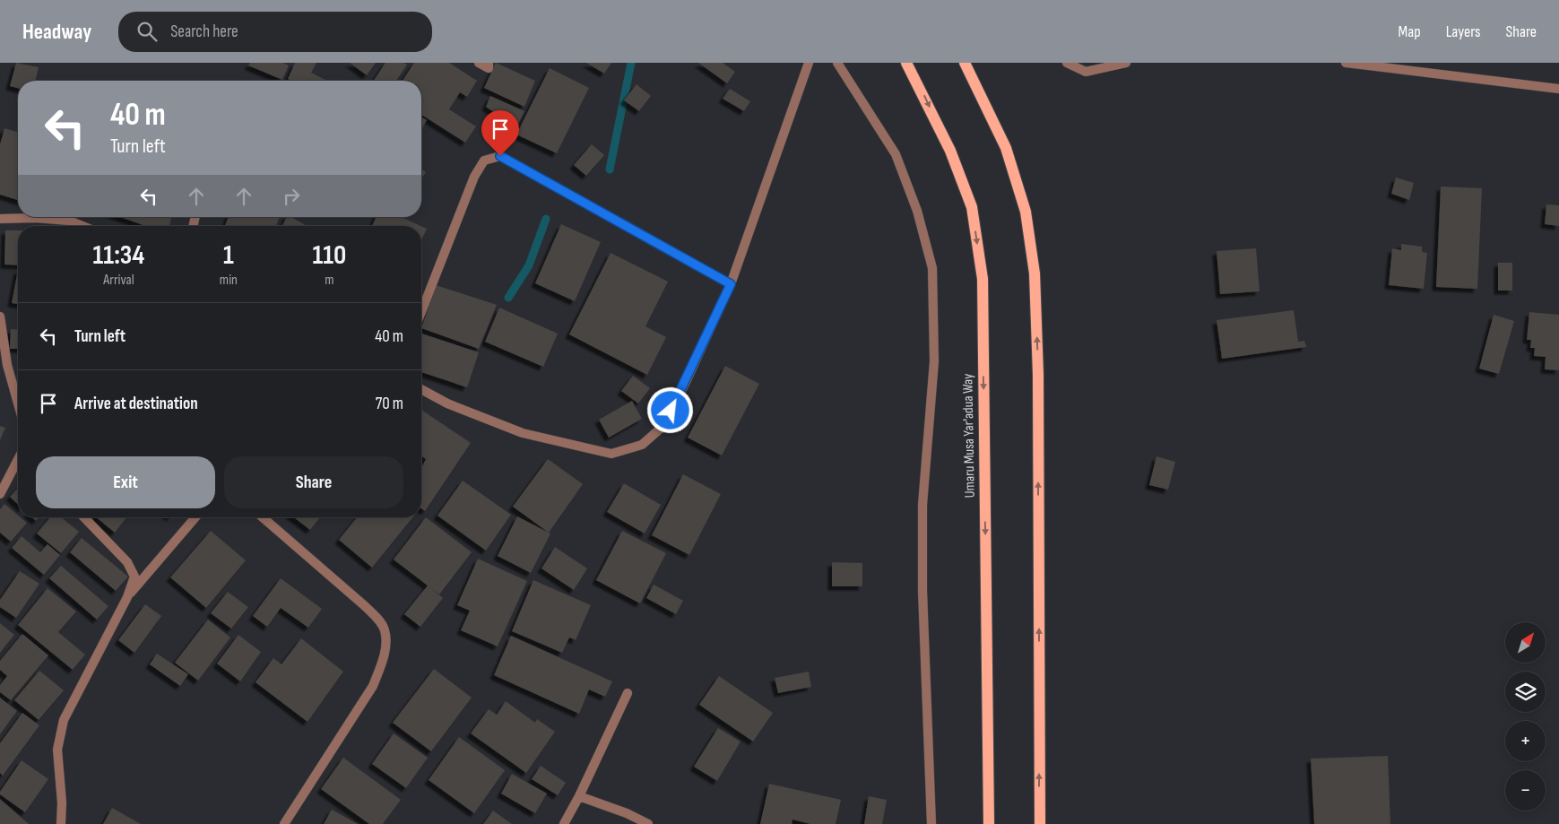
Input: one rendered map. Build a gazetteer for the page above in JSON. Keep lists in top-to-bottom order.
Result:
{
  "streets": {
    "main road": ["Umaru Musa Yar'adua Way"]
  },
  "north": "top right",
  "page": {
    "header": "Headway",
    "search": "Search here",
    "nav": ["Map", "Layers", "Share"],
    "turn": ["40 m", "Turn left"],
    "eta": [
      "11:34",
      "Arrival",
      "1",
      "min",
      "110",
      "m"
    ],
    "list": [
      {
        "name": "Turn left",
        "value": "40 m"
      },
      {
        "name": "Arrive at destination",
        "value": "70 m"
      }
    ],
    "buttons": ["Exit", "Share"],
    "map_buttons": ["+", "−"]
  }
}
